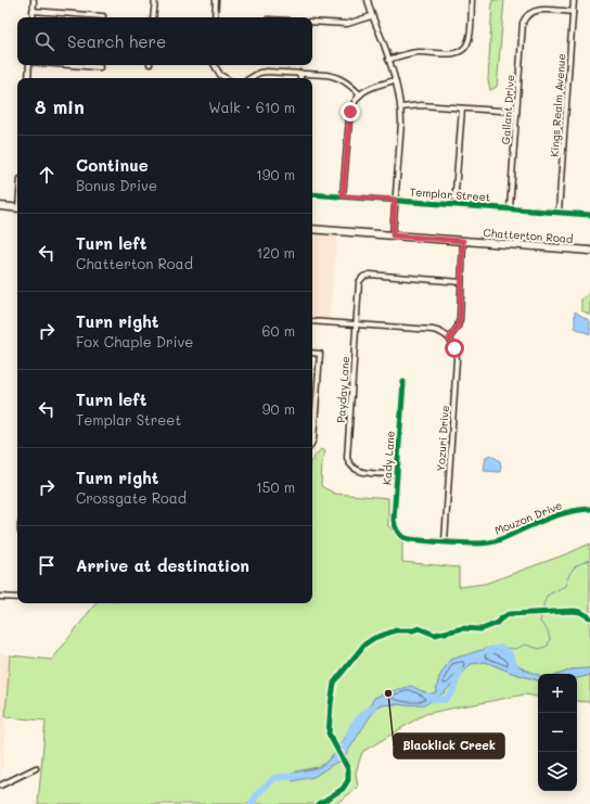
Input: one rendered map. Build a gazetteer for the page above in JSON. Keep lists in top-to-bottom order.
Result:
{
  "streets": {
    "main road": ["Chatterton Road"],
    "street": [
      "Kings Realm Avenue",
      "Gallant Drive",
      "Templar Street",
      "Payday Lane",
      "Yozuri Drive",
      "Kady Lane",
      "Mouzon Drive"
    ]
  },
  "crossings": [
    ["Kings Realm Avenue", "Gallant Drive"],
    ["Kings Realm Avenue", "Templar Street"],
    ["Gallant Drive", "Templar Street"],
    ["Payday Lane", "Kady Lane"],
    ["Yozuri Drive", "Mouzon Drive"],
    ["Kady Lane", "Mouzon Drive"]
  ],
  "places": ["Blacklick Creek"],
  "page": {
    "search": "Search here",
    "heading": ["8 min", "Walk · 610 m"],
    "list": [
      ["Continue", "Bonus Drive", "190 m"],
      ["Turn left", "Chatterton Road", "120 m"],
      ["Turn right", "Fox Chaple Drive", "60 m"],
      ["Turn left", "Templar Street", "90 m"],
      ["Turn right", "Crossgate Road", "150 m"],
      "Arrive at destination"
    ],
    "map_buttons": ["+", "−"]
  }
}
